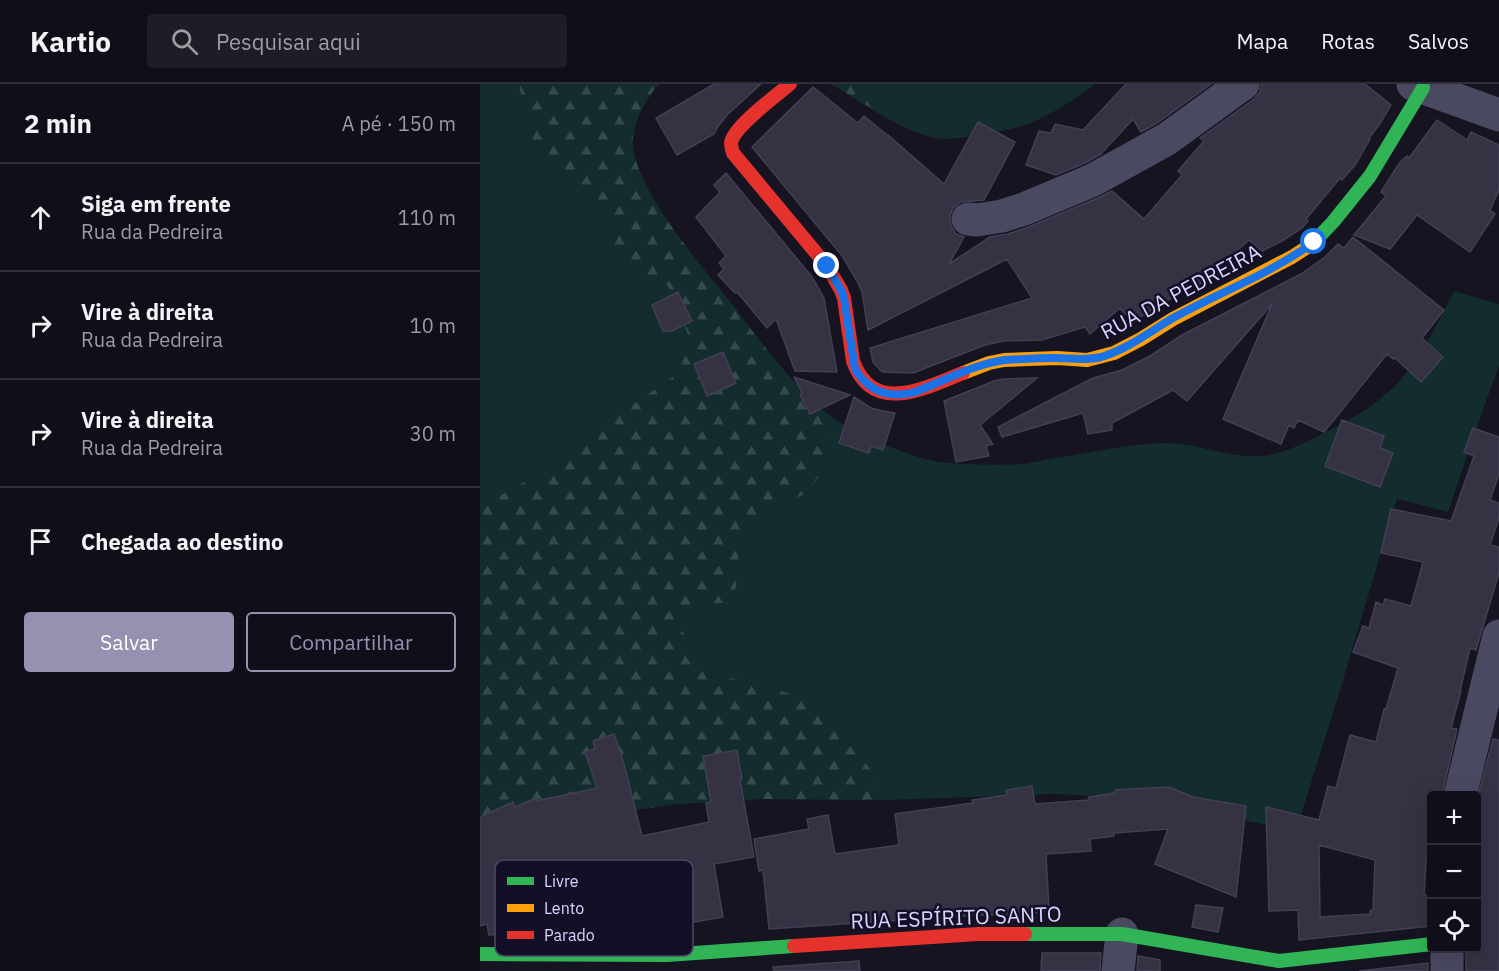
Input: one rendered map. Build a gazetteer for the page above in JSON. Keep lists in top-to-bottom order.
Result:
{
  "streets": {
    "street": ["RUA DA PEDREIRA", "RUA ESPÍRITO SANTO"]
  },
  "legend": ["Livre", "Lento", "Parado"],
  "page": {
    "header": "Kartio",
    "search": "Pesquisar aqui",
    "nav": ["Mapa", "Rotas", "Salvos"],
    "heading": ["2 min", "A pé · 150 m"],
    "list": [
      ["Siga em frente", "Rua da Pedreira", "110 m"],
      ["Vire à direita", "Rua da Pedreira", "10 m"],
      ["Vire à direita", "Rua da Pedreira", "30 m"],
      "Chegada ao destino"
    ],
    "buttons": ["Salvar", "Compartilhar"],
    "map_buttons": ["+", "−"]
  }
}
